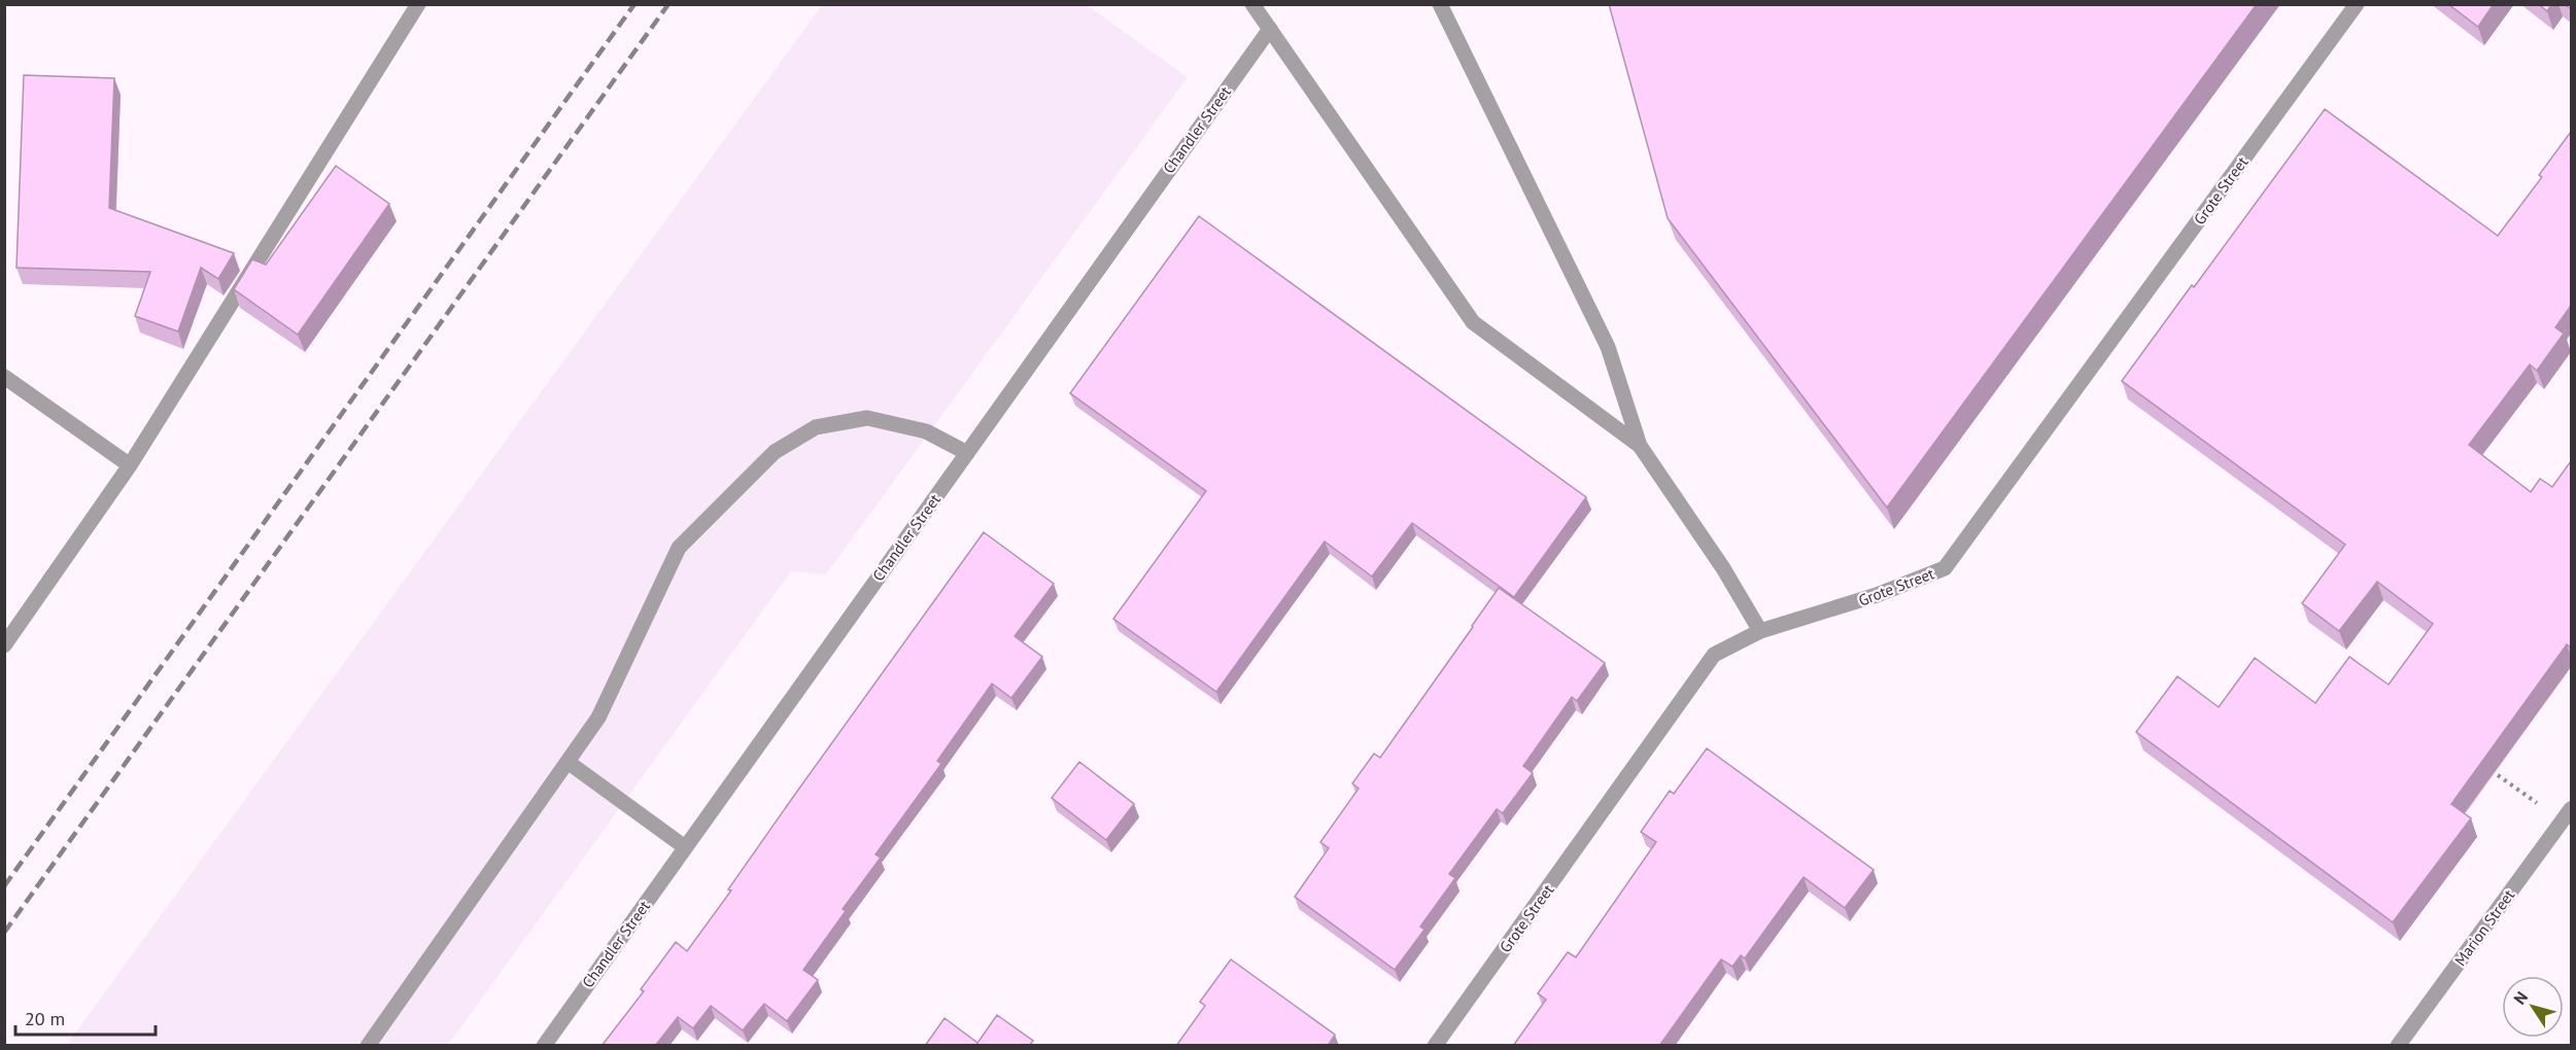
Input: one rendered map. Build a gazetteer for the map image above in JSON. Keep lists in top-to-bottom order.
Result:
{
  "streets": {
    "street": ["Chandler Street", "Grote Street", "Marion Street"]
  },
  "scale_bar": "20 m",
  "north": "top left"
}
